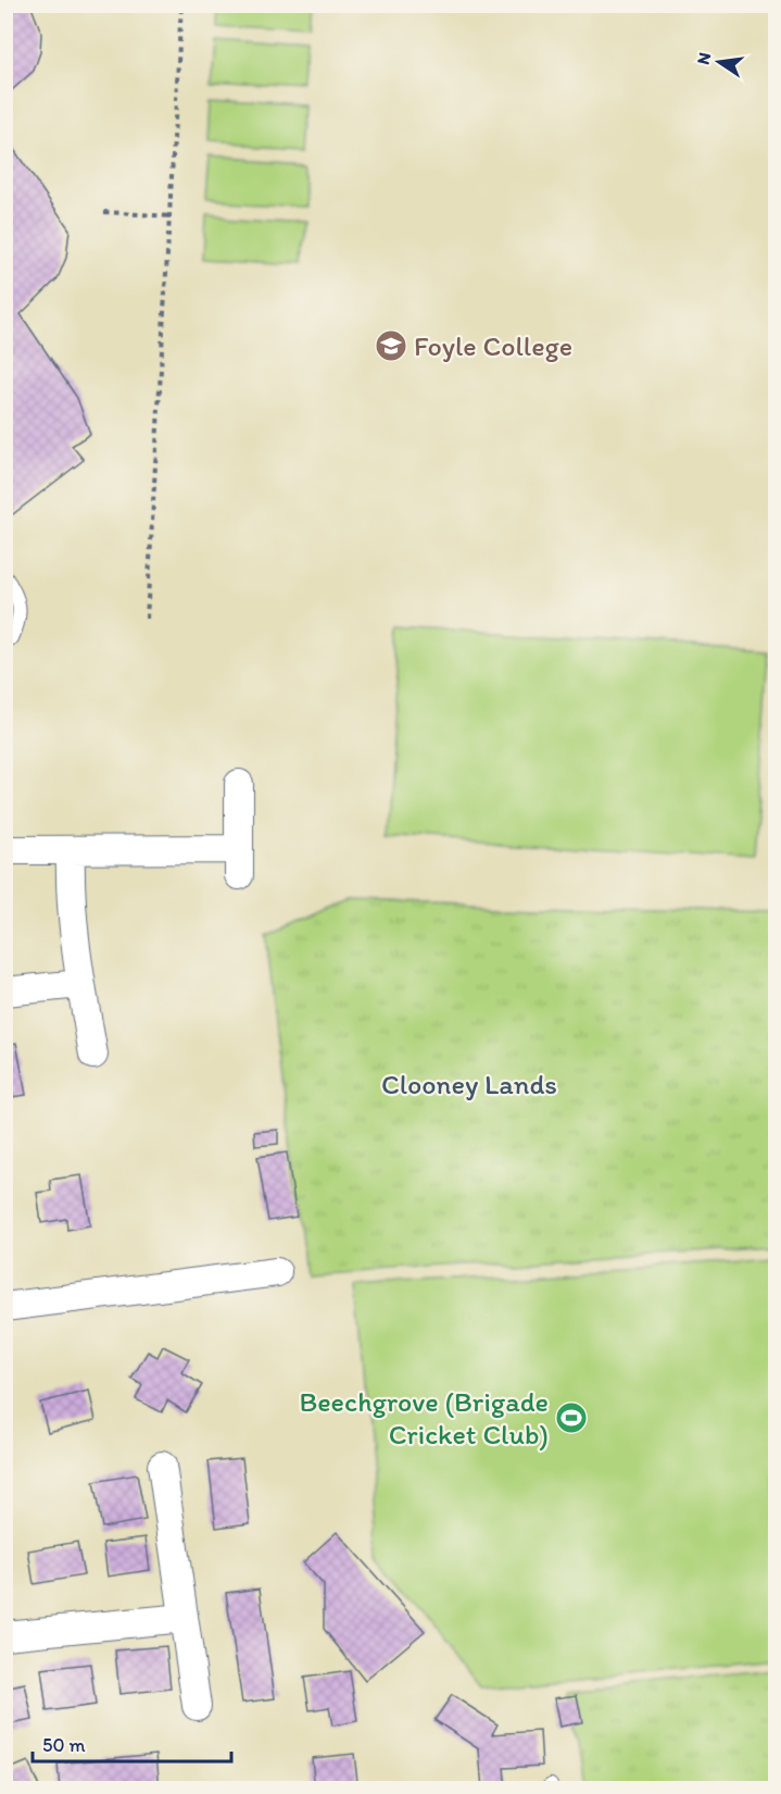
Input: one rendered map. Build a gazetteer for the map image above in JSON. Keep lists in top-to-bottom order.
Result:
{
  "parks": ["Clooney Lands"],
  "places": {
    "school or university": ["Foyle College"],
    "sports": ["Beechgrove (Brigade Cricket Club)"]
  },
  "scale_bar": "50 m",
  "north": "left"
}
